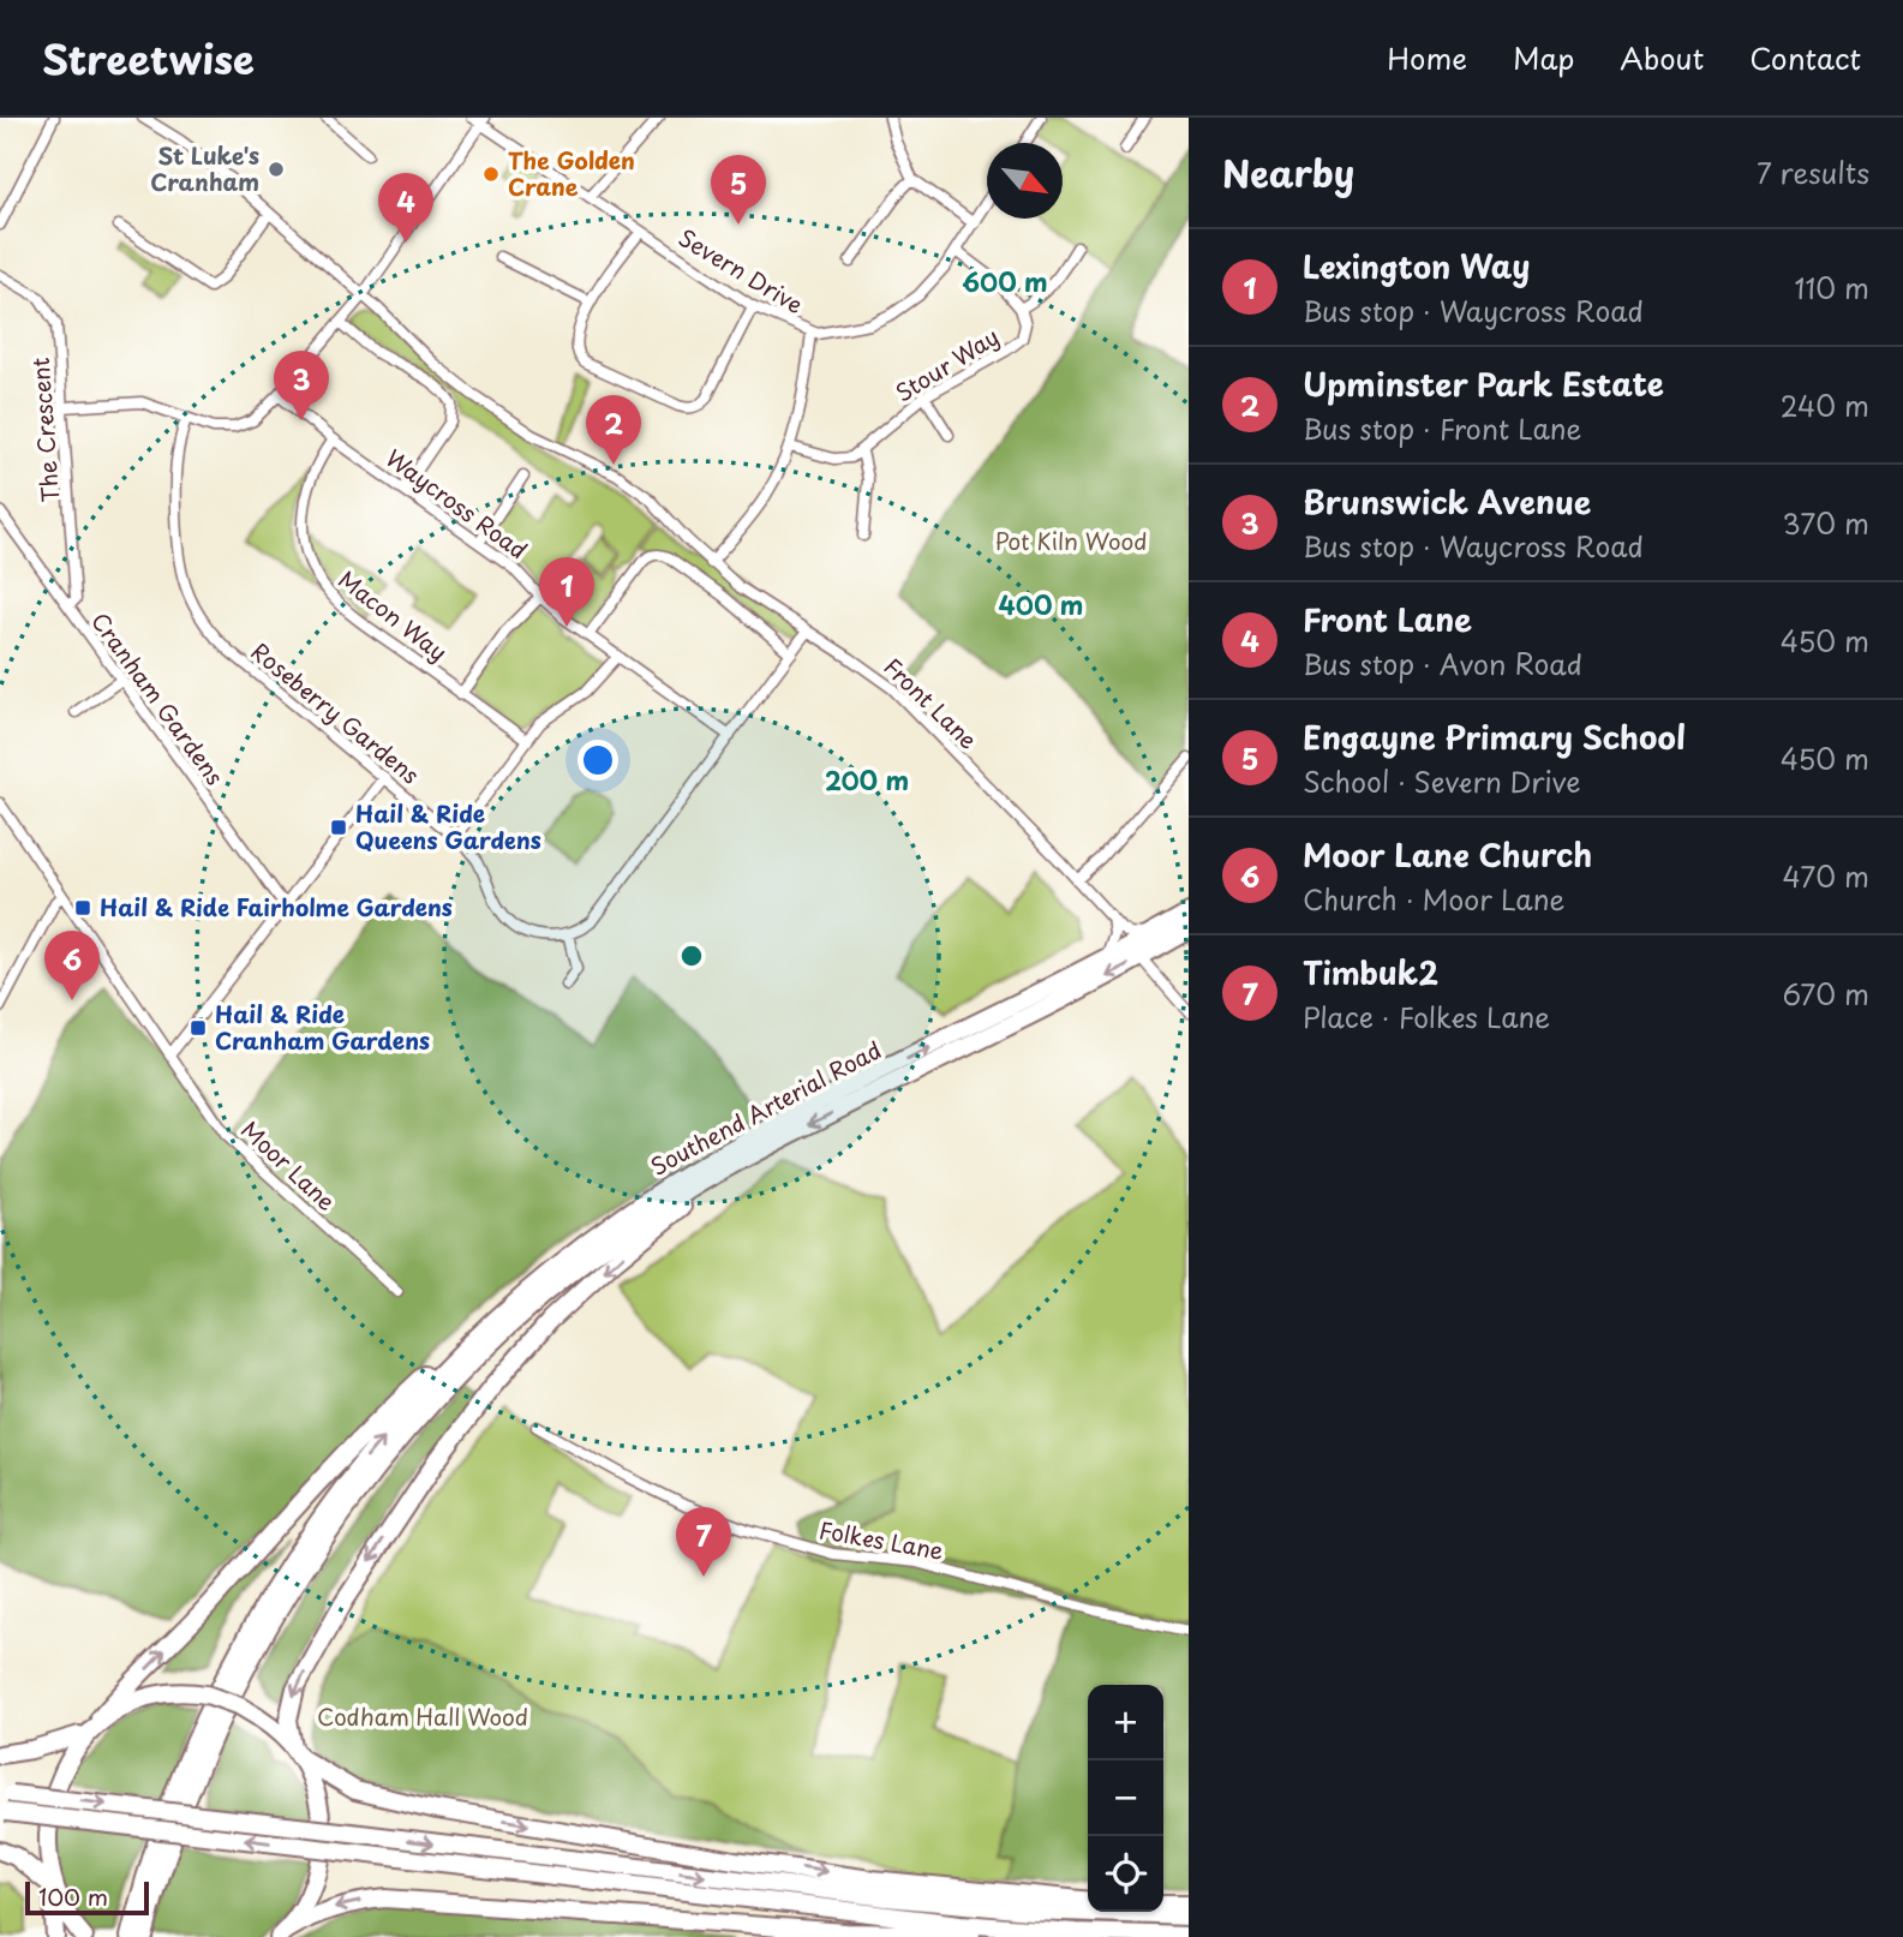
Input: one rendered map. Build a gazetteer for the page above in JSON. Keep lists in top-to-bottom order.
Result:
{
  "streets": {
    "highway": ["Southend Arterial Road"],
    "street": [
      "Severn Drive",
      "Stour Way",
      "The Crescent",
      "Waycross Road",
      "Macon Way",
      "Cranham Gardens",
      "Front Lane",
      "Roseberry Gardens",
      "Moor Lane",
      "Folkes Lane"
    ]
  },
  "crossings": [
    ["Severn Drive", "Stour Way"],
    ["The Crescent", "Cranham Gardens"],
    ["Waycross Road", "Macon Way"],
    ["Front Lane", "Southend Arterial Road"]
  ],
  "parks": ["Pot Kiln Wood", "Codham Hall Wood"],
  "places": {
    "other": ["St Luke's Cranham", "The Golden Crane"],
    "transit": ["Hail & Ride Queens Gardens", "Hail & Ride Fairholme Gardens", "Hail & Ride Cranham Gardens"]
  },
  "scale_bar": "100 m",
  "north": "bottom right",
  "page": {
    "header": "Streetwise",
    "nav": [
      "Home",
      "Map",
      "About",
      "Contact"
    ],
    "heading": ["Nearby", "7 results"],
    "pins": [
      "5",
      "4",
      "3",
      "2",
      "1",
      "6",
      "7"
    ],
    "list": [
      {
        "mark": "1",
        "name": "Lexington Way",
        "note": "Bus stop · Waycross Road",
        "value": "110 m"
      },
      {
        "mark": "2",
        "name": "Upminster Park Estate",
        "note": "Bus stop · Front Lane",
        "value": "240 m"
      },
      {
        "mark": "3",
        "name": "Brunswick Avenue",
        "note": "Bus stop · Waycross Road",
        "value": "370 m"
      },
      {
        "mark": "4",
        "name": "Front Lane",
        "note": "Bus stop · Avon Road",
        "value": "450 m"
      },
      {
        "mark": "5",
        "name": "Engayne Primary School",
        "note": "School · Severn Drive",
        "value": "450 m"
      },
      {
        "mark": "6",
        "name": "Moor Lane Church",
        "note": "Church · Moor Lane",
        "value": "470 m"
      },
      {
        "mark": "7",
        "name": "Timbuk2",
        "note": "Place · Folkes Lane",
        "value": "670 m"
      }
    ],
    "map_buttons": ["+", "−"],
    "scale": "100 m"
  },
  "rings": ["600 m", "400 m", "200 m"]
}
